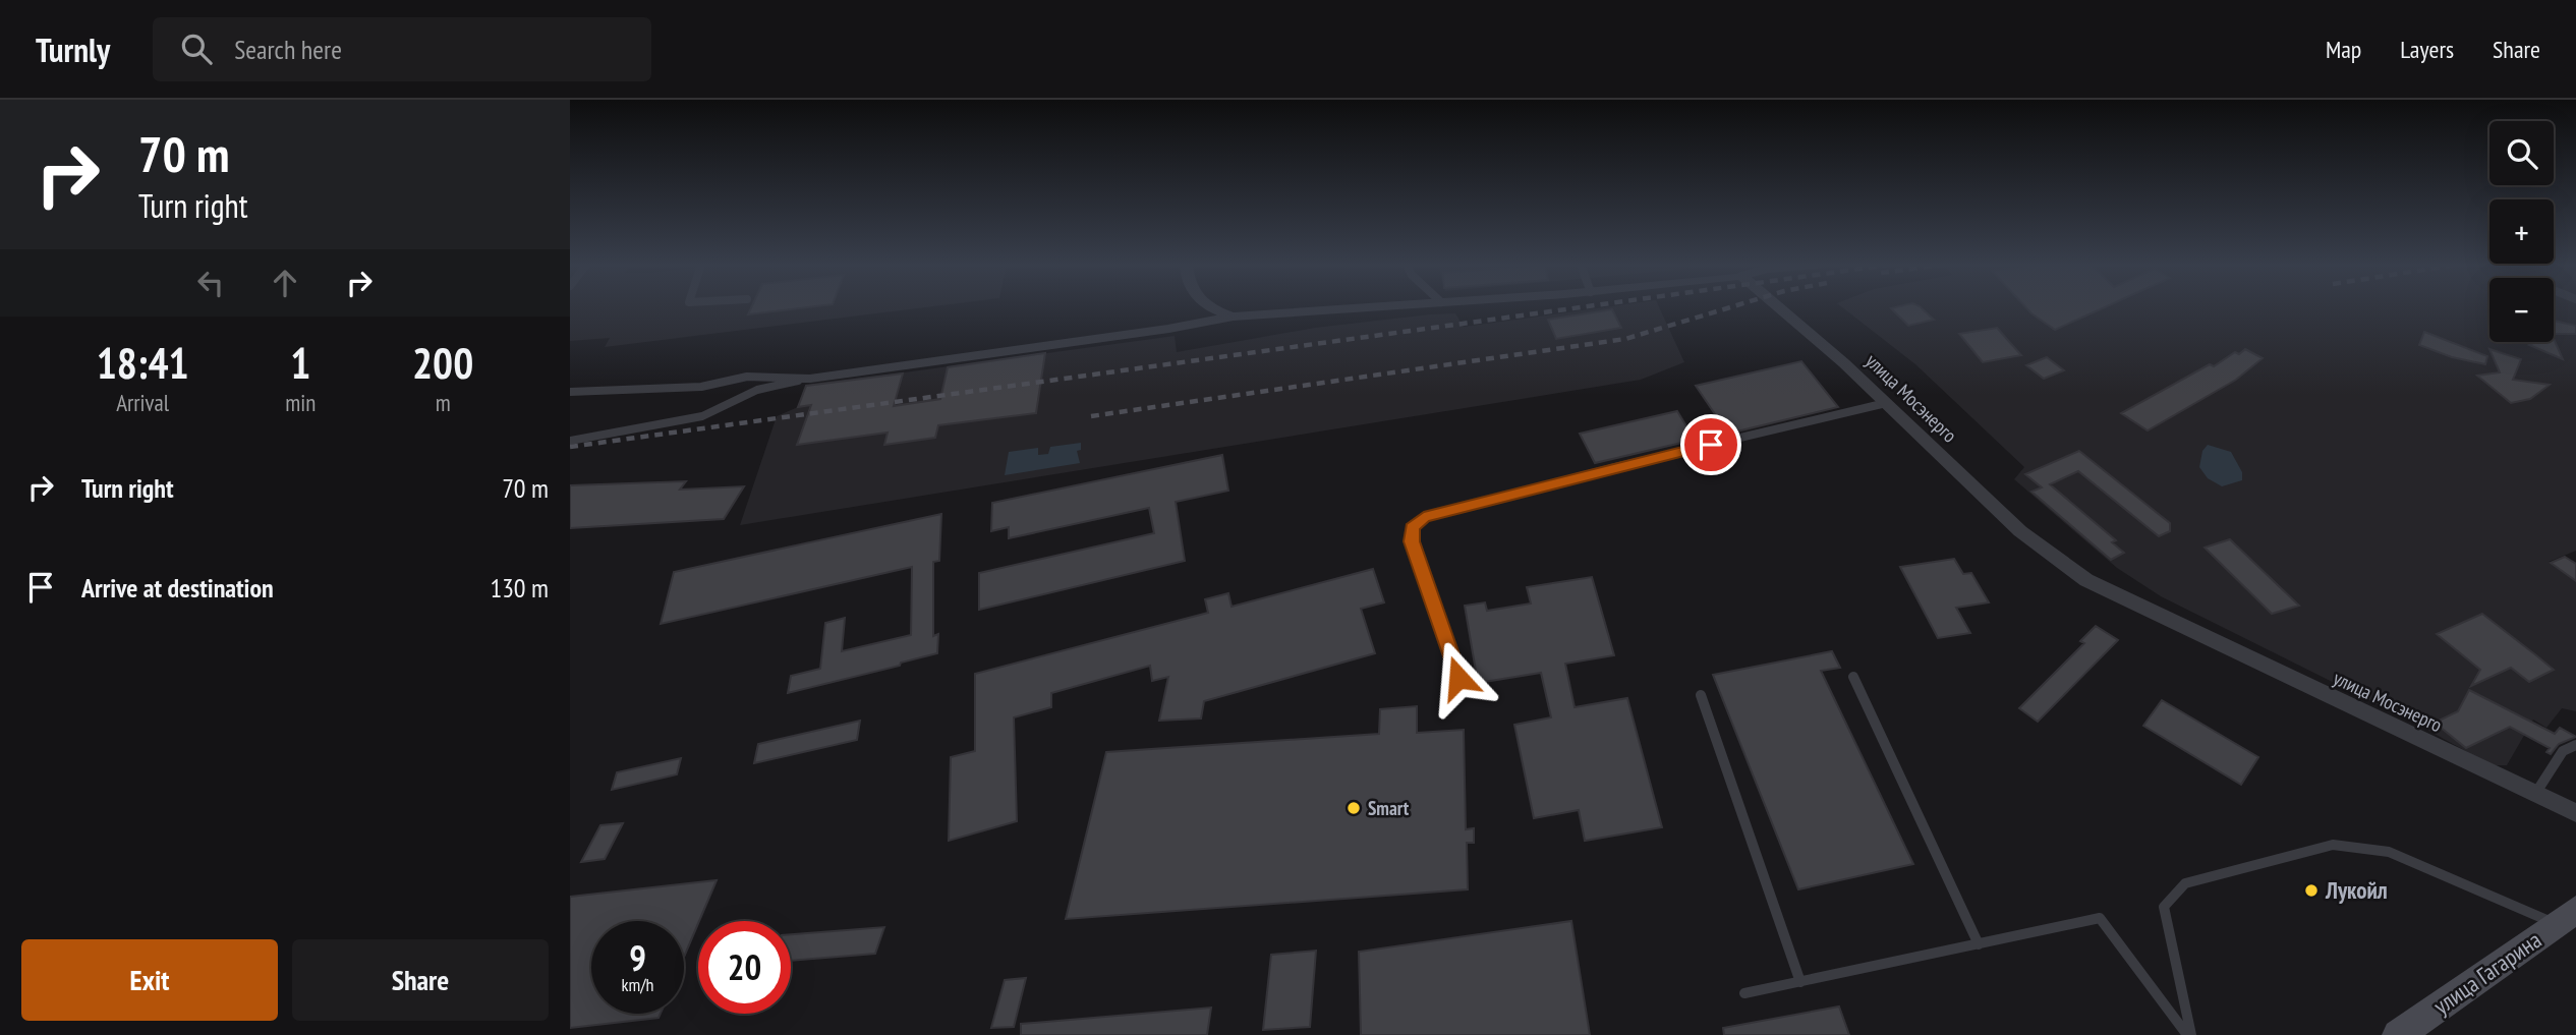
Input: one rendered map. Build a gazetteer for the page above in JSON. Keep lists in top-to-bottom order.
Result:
{
  "streets": {
    "main road": ["улица Гагарина"],
    "street": ["улица Мосэнерго"]
  },
  "places": ["Smart", "Лукойл"],
  "page": {
    "header": "Turnly",
    "search": "Search here",
    "nav": ["Map", "Layers", "Share"],
    "turn": ["70 m", "Turn right"],
    "map_buttons": ["+", "−"],
    "eta": [
      "18:41",
      "Arrival",
      "1",
      "min",
      "200",
      "m"
    ],
    "list": [
      {
        "name": "Turn right",
        "value": "70 m"
      },
      {
        "name": "Arrive at destination",
        "value": "130 m"
      }
    ],
    "speed": "9 km/h",
    "limit": "20",
    "buttons": ["Exit", "Share"]
  }
}
